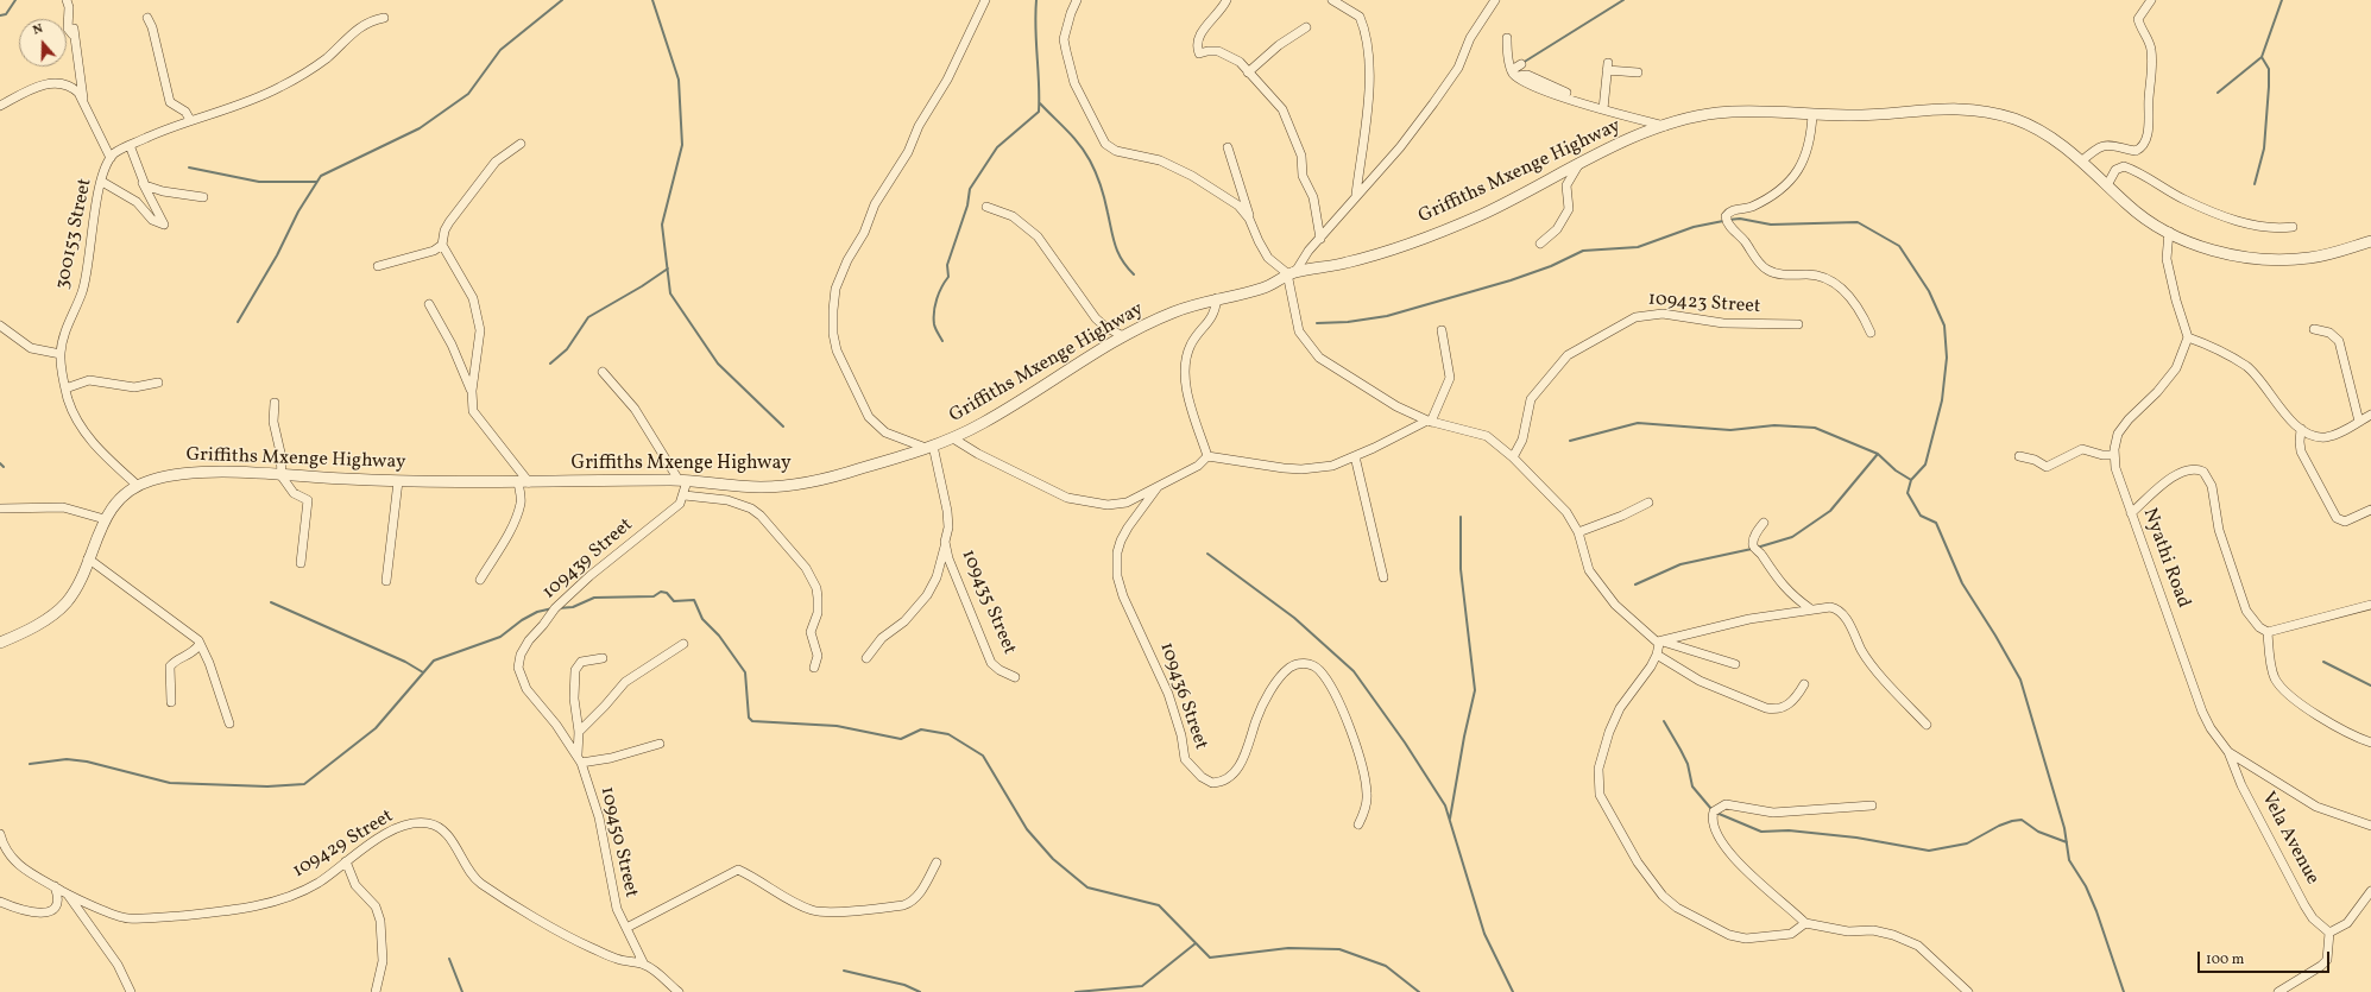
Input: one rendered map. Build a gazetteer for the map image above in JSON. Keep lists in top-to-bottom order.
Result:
{
  "streets": {
    "street": [
      "Griffiths Mxenge Highway",
      "300153 Street",
      "109423 Street",
      "Nyathi Road",
      "109439 Street",
      "109435 Street",
      "109436 Street",
      "Vela Avenue",
      "109450 Street",
      "109429 Street"
    ]
  },
  "crossings": [
    ["Griffiths Mxenge Highway", "300153 Street"],
    ["Griffiths Mxenge Highway", "109435 Street"],
    ["Nyathi Road", "Vela Avenue"],
    ["109439 Street", "109450 Street"],
    ["109450 Street", "109429 Street"]
  ],
  "scale_bar": "100 m",
  "north": "top"
}
